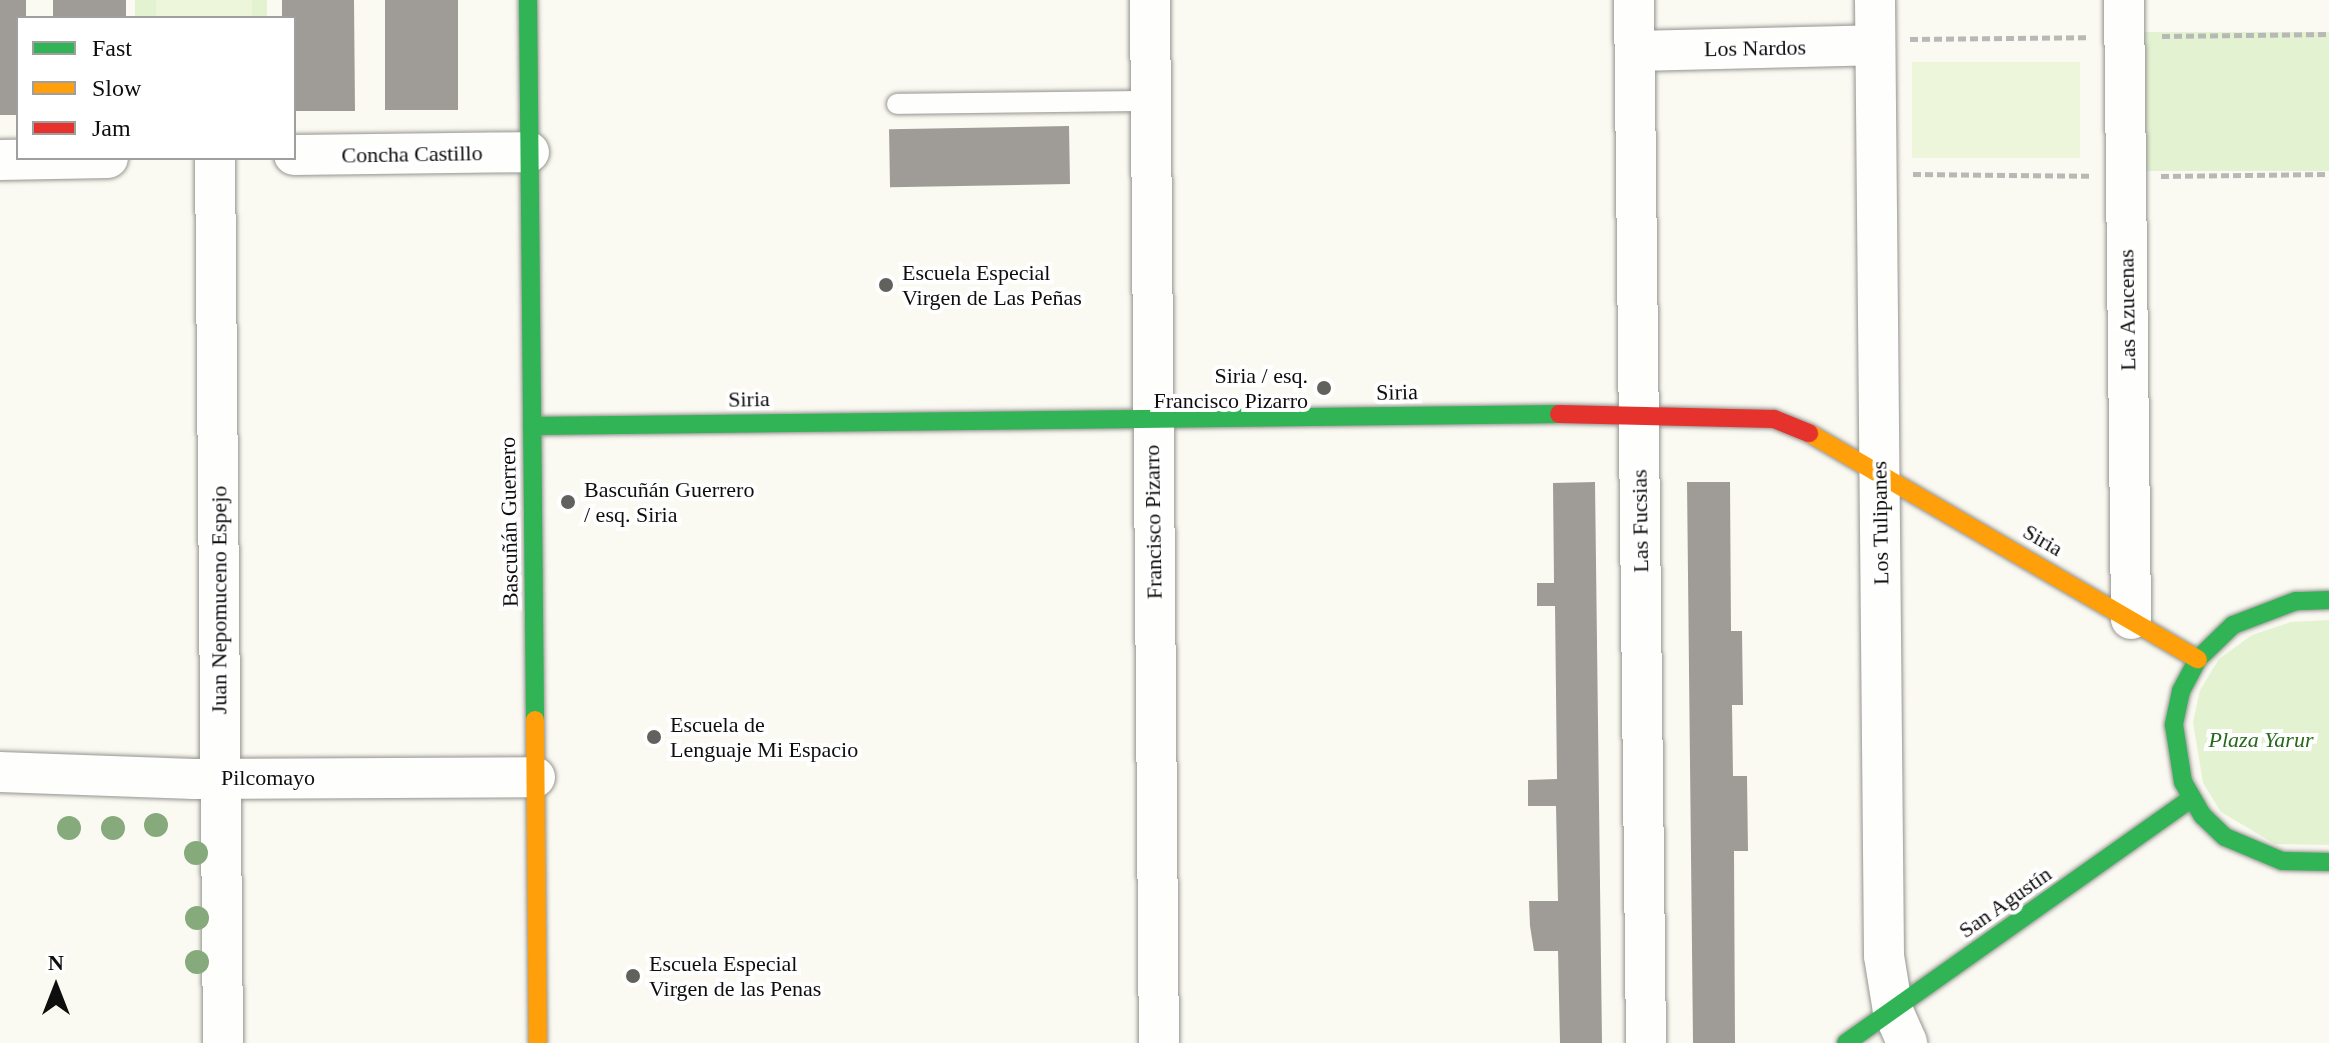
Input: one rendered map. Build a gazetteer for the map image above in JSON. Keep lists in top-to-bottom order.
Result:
{
  "streets": {
    "street": [
      "Los Nardos",
      "Concha Castillo",
      "Las Azucenas",
      "Siria",
      "Las Fucsias",
      "Bascuñán Guerrero",
      "Francisco Pizarro",
      "Los Tulipanes",
      "Juan Nepomuceno Espejo",
      "Pilcomayo",
      "San Agustín"
    ]
  },
  "crossings": [
    ["Los Nardos", "Las Fucsias"],
    ["Los Nardos", "Los Tulipanes"],
    ["Concha Castillo", "Bascuñán Guerrero"],
    ["Las Azucenas", "Siria"],
    ["Siria", "Las Fucsias"],
    ["Siria", "Bascuñán Guerrero"],
    ["Siria", "Francisco Pizarro"],
    ["Siria", "Los Tulipanes"],
    ["Bascuñán Guerrero", "Pilcomayo"],
    ["Los Tulipanes", "San Agustín"],
    ["Juan Nepomuceno Espejo", "Pilcomayo"]
  ],
  "parks": ["Plaza Yarur"],
  "places": [
    "Escuela Especial Virgen de Las Peñas",
    "Siria / esq. Francisco Pizarro",
    "Bascuñán Guerrero / esq. Siria",
    "Escuela de Lenguaje Mi Espacio",
    "Escuela Especial Virgen de las Penas"
  ],
  "legend": ["Fast", "Slow", "Jam"],
  "north": "top"
}
